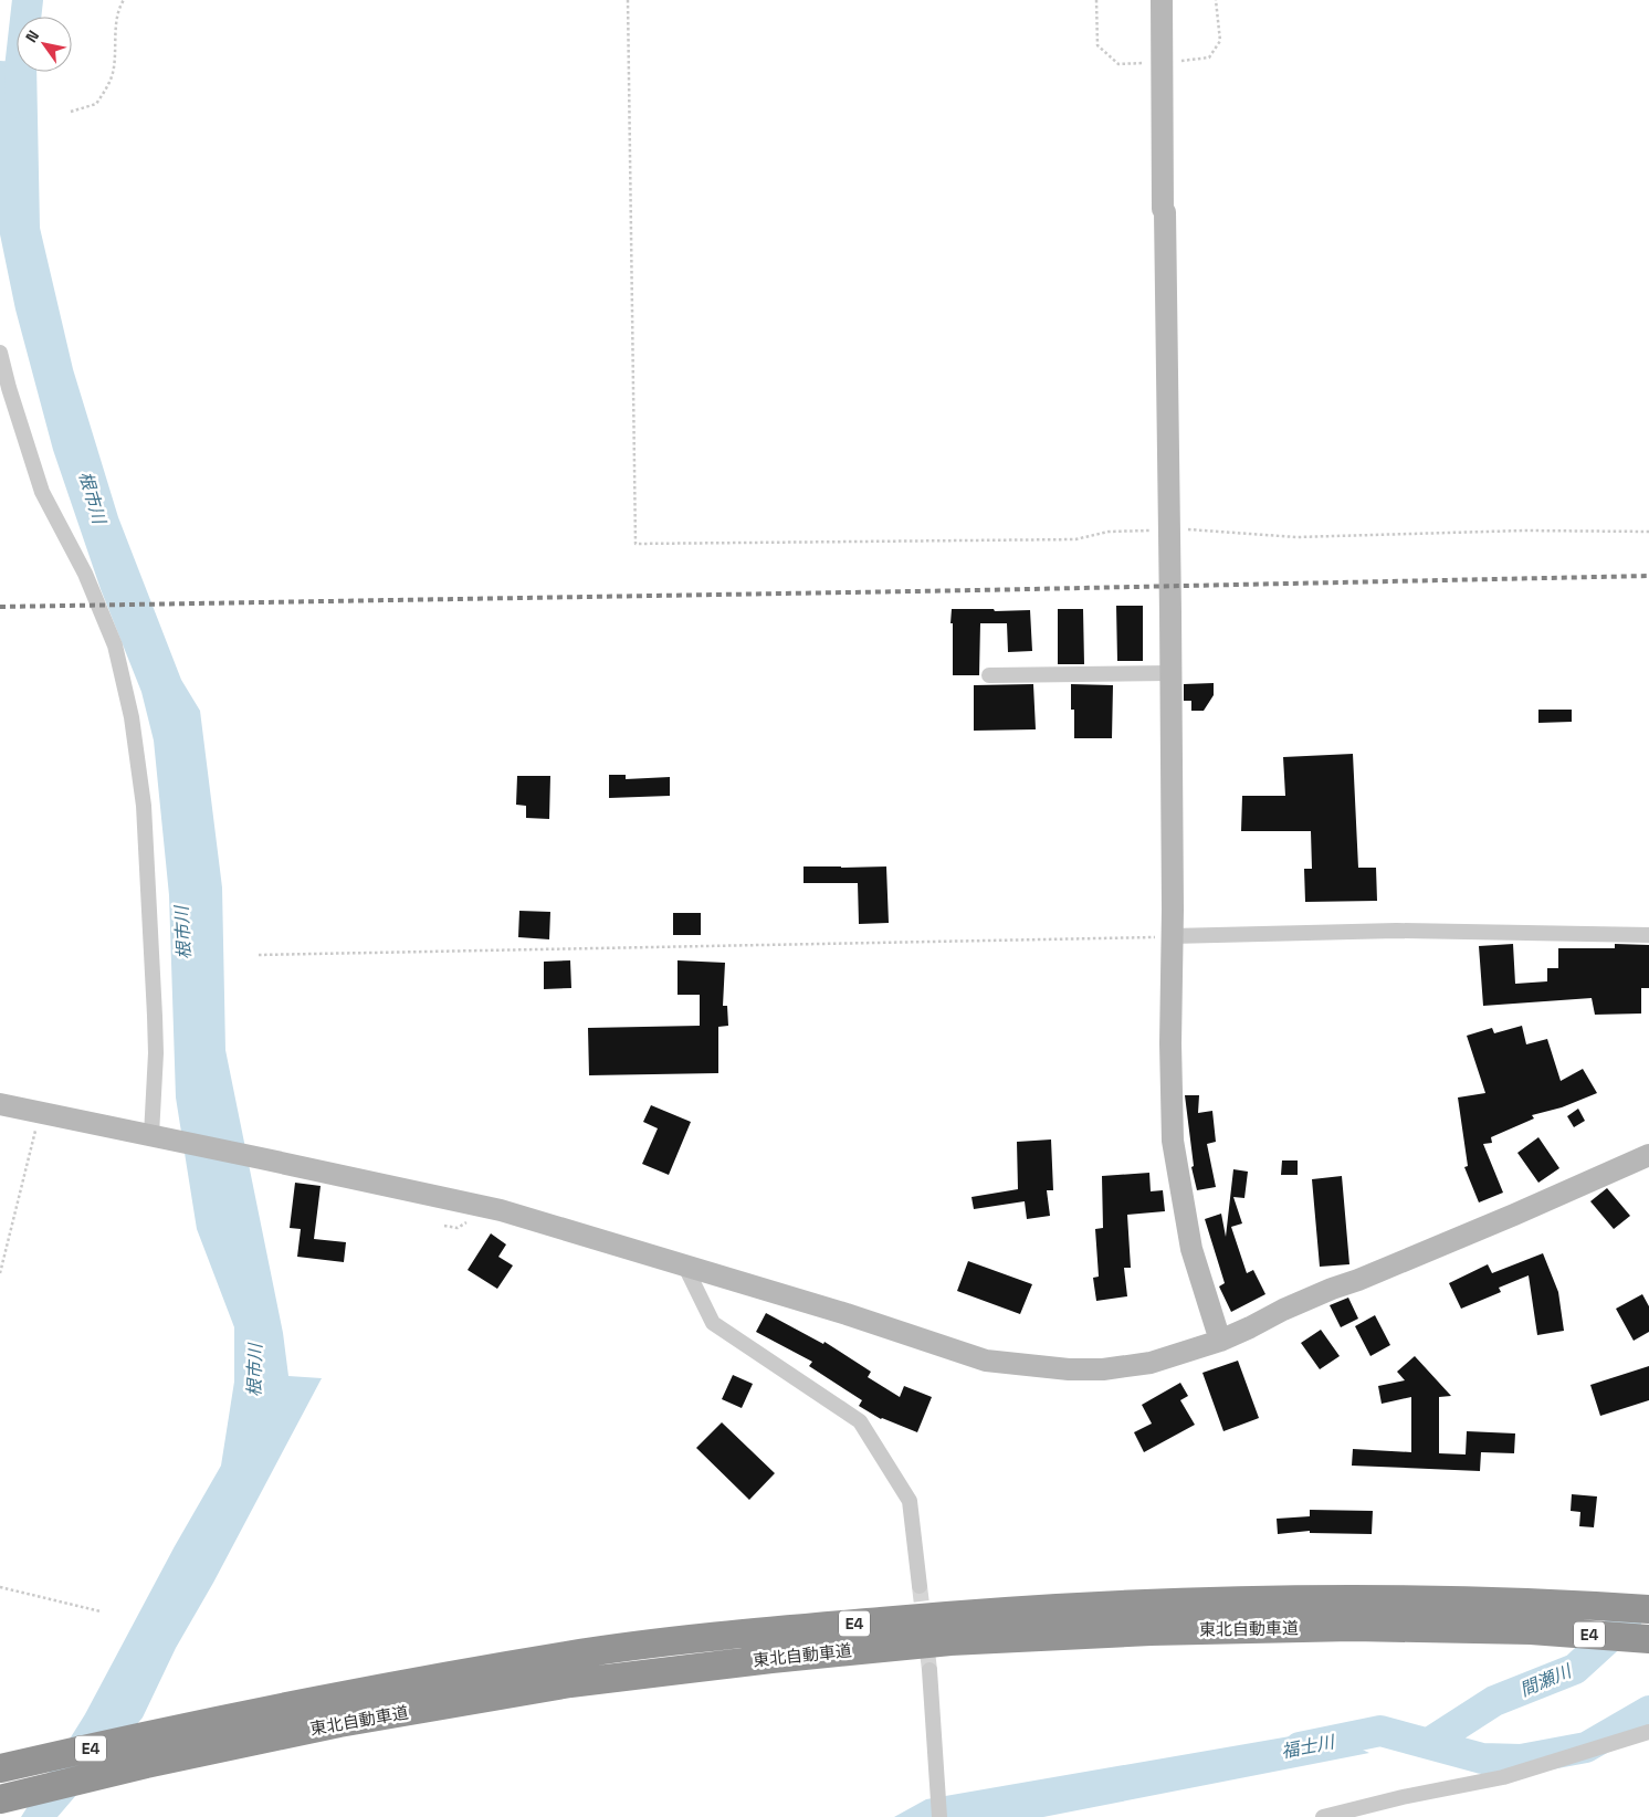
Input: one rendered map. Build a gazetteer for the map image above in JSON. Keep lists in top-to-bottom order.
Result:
{
  "streets": {
    "highway": ["E4", "東北自動車道"]
  },
  "water": ["根市川", "間瀬川", "福士川"],
  "north": "top left"
}
